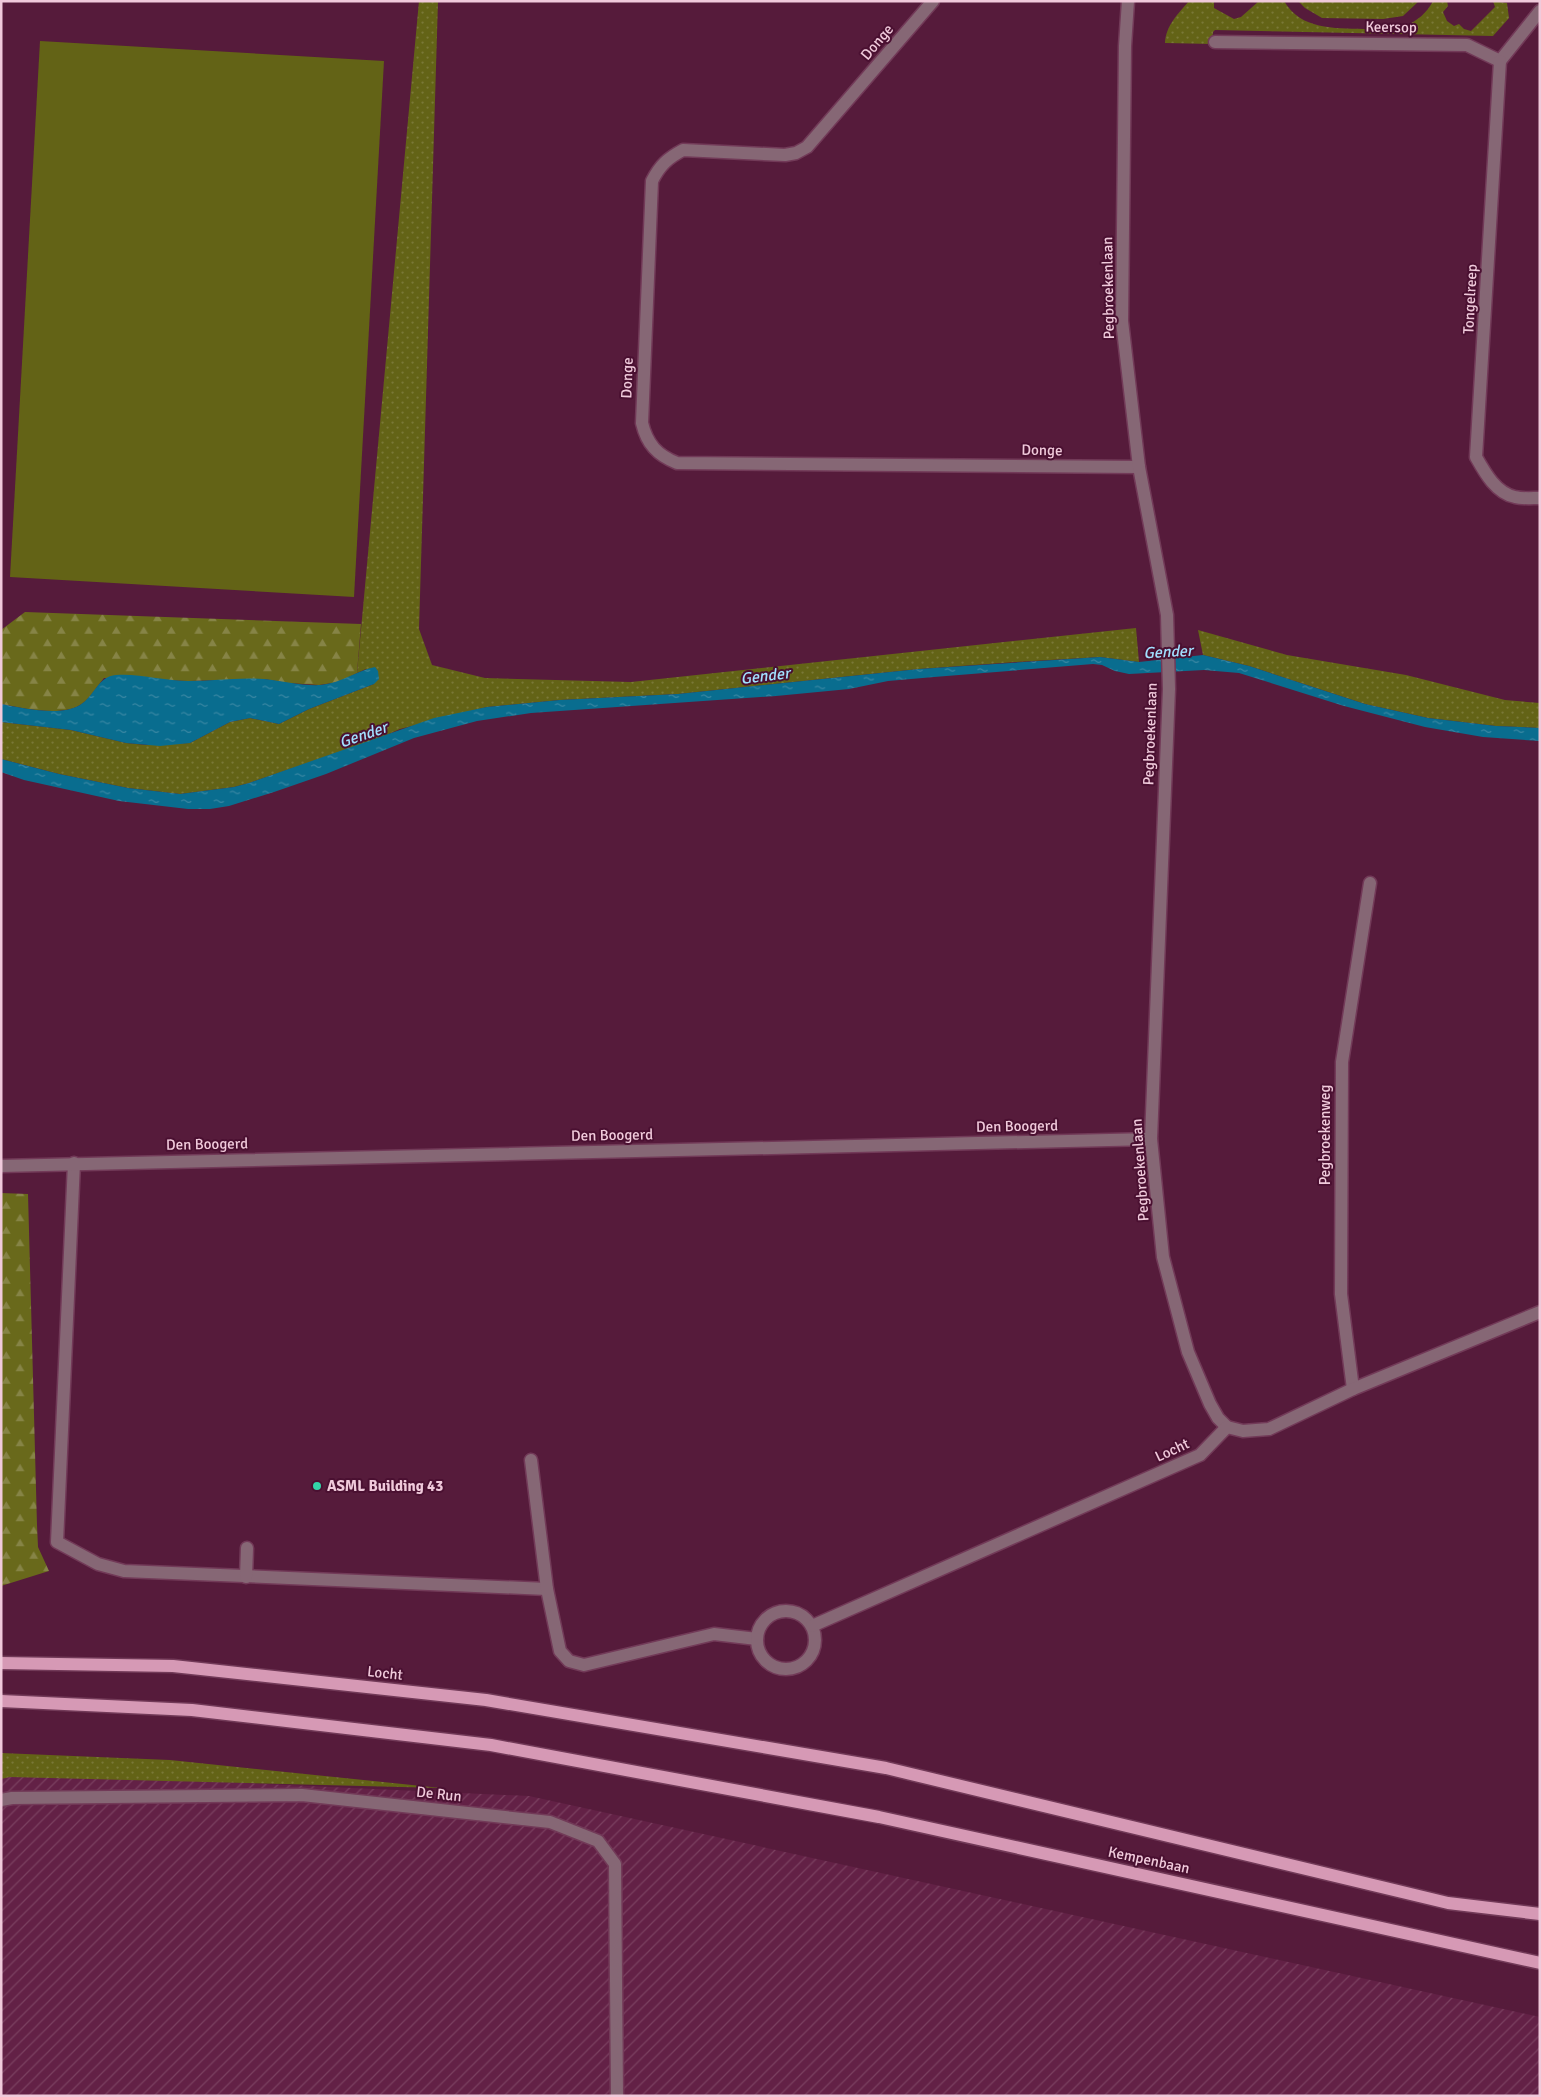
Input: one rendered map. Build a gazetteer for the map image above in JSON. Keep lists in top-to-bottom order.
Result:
{
  "streets": {
    "main road": ["Locht", "Kempenbaan"],
    "street": [
      "Keersop",
      "Donge",
      "Pegbroekenlaan",
      "Tongelreep",
      "Den Boogerd",
      "Pegbroekenweg",
      "De Run"
    ]
  },
  "crossings": [
    ["Keersop", "Tongelreep"],
    ["Donge", "Pegbroekenlaan"],
    ["Pegbroekenlaan", "Den Boogerd"],
    ["Pegbroekenlaan", "Locht"],
    ["Locht", "Kempenbaan"]
  ],
  "water": ["Gender"],
  "places": ["ASML Building 43"]
}
